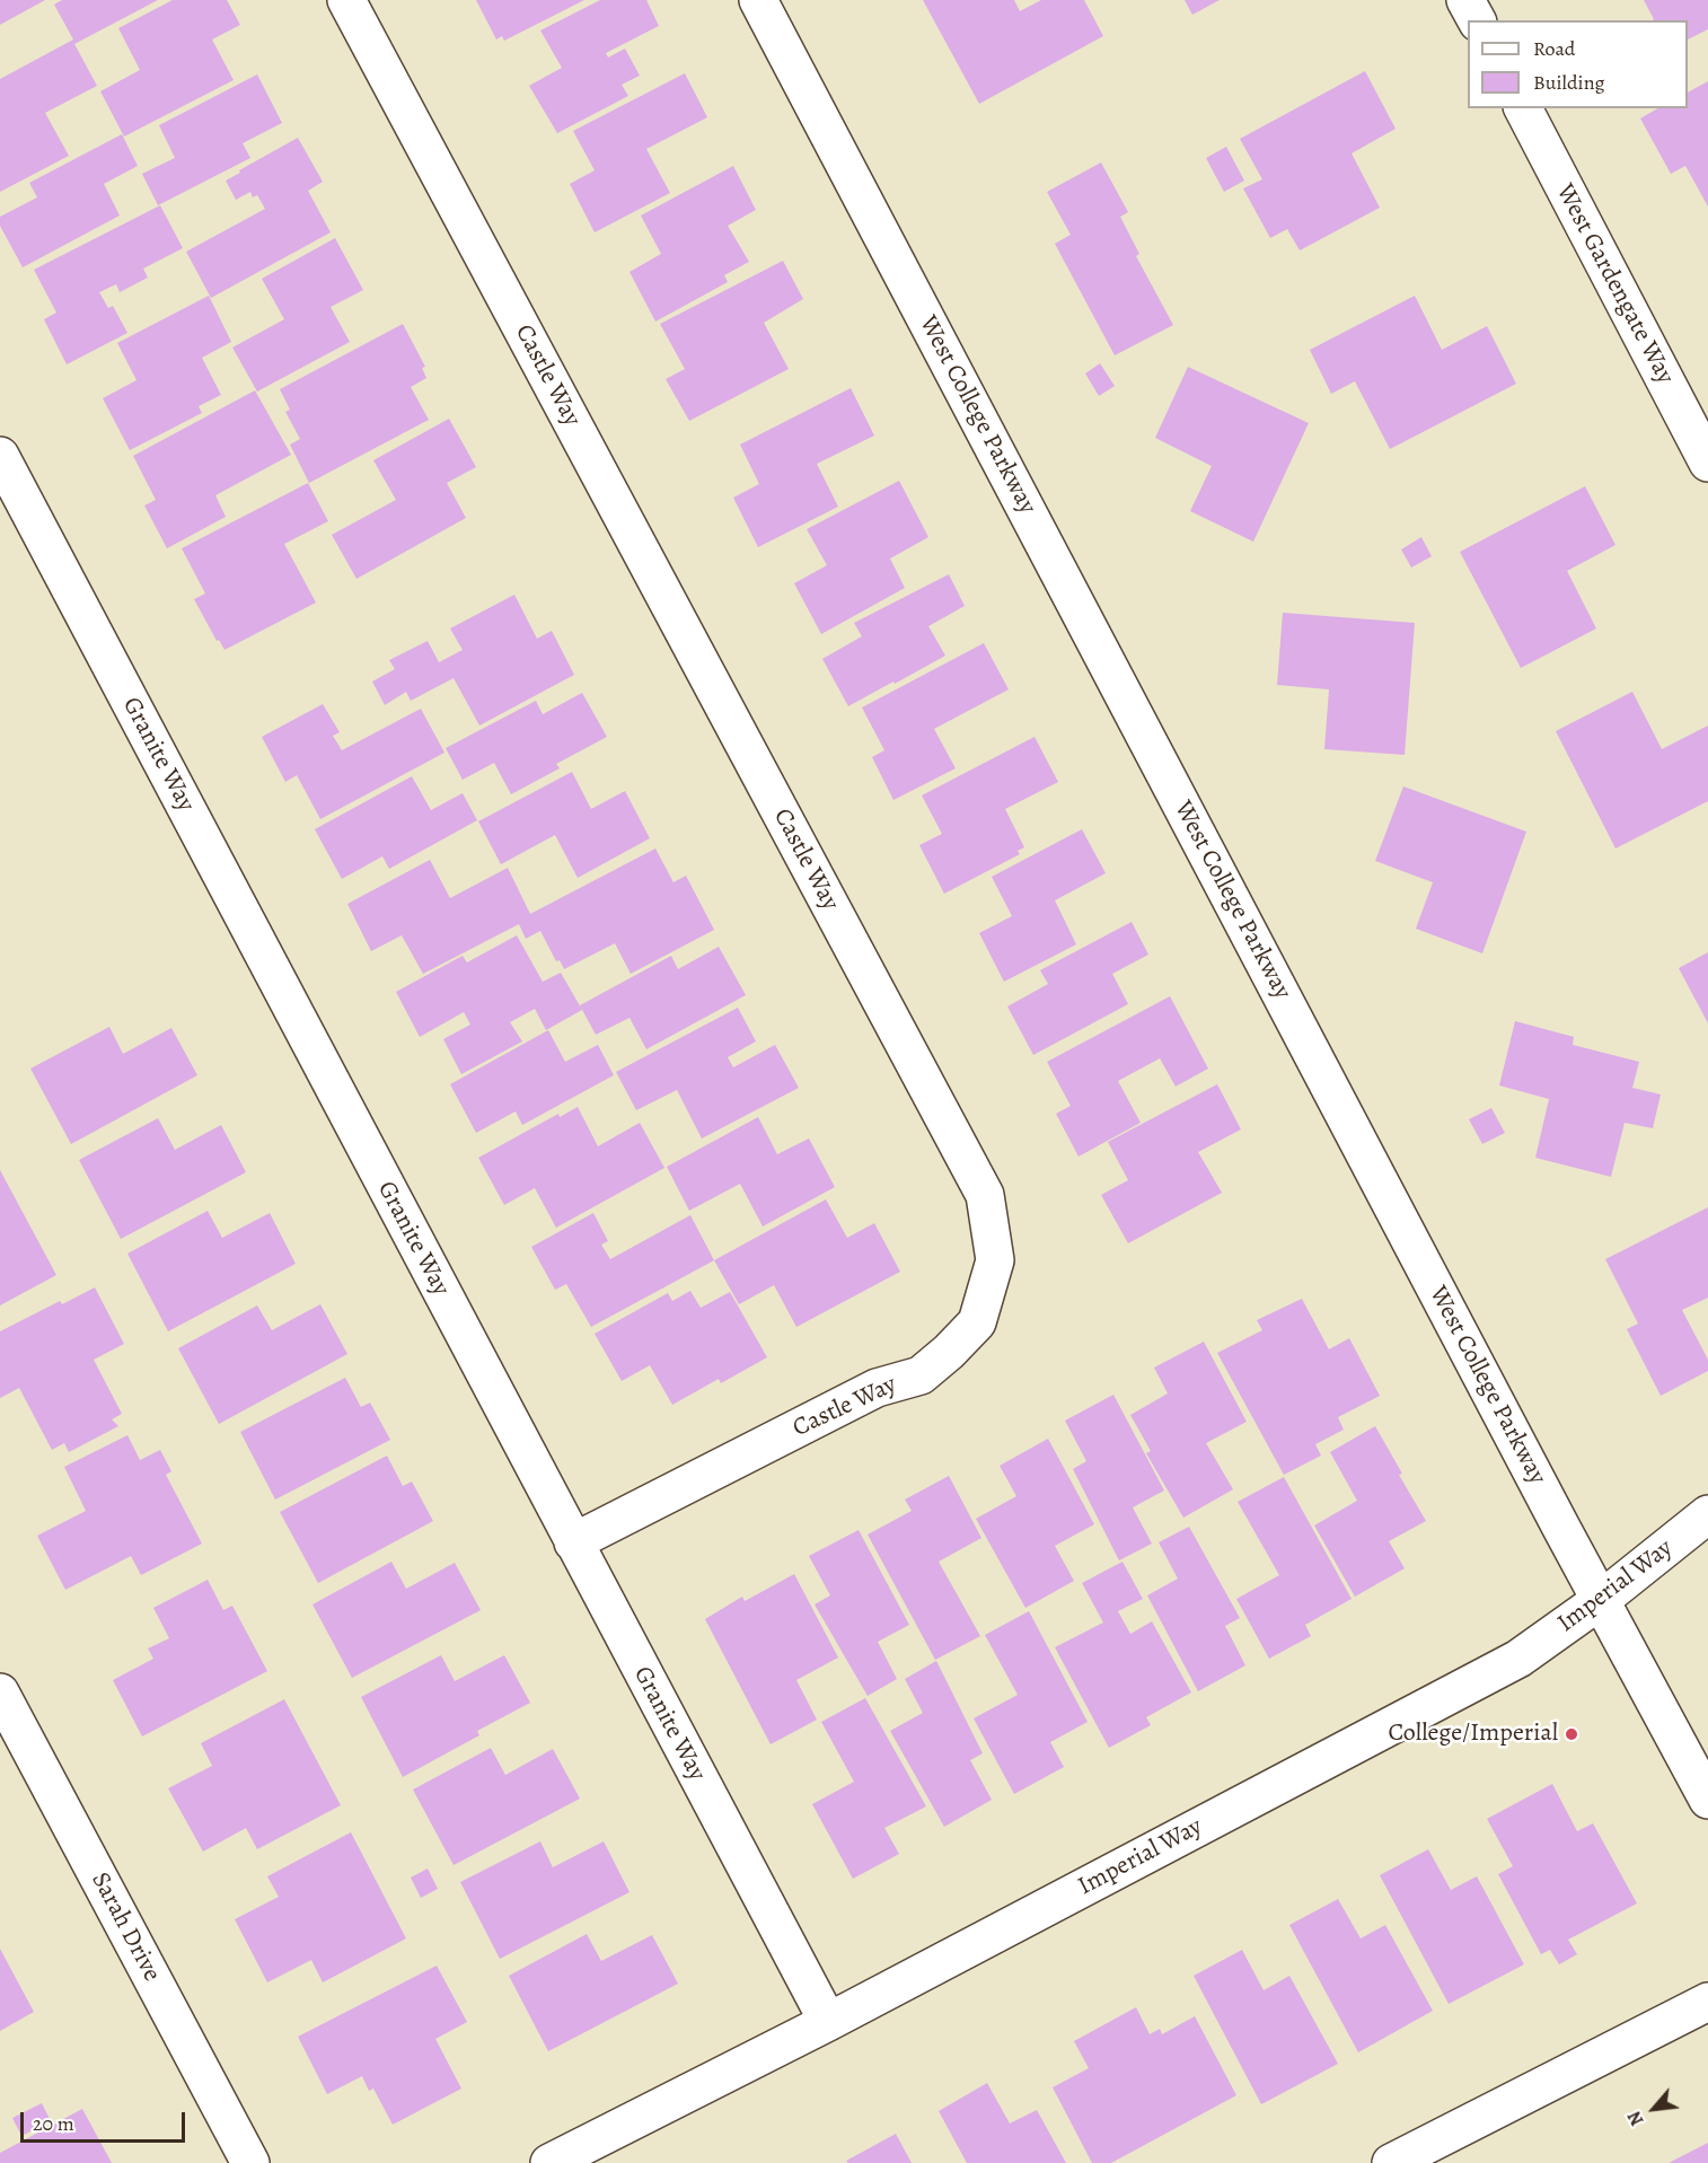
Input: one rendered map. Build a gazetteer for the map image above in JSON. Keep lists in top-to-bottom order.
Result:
{
  "streets": {
    "street": [
      "West Gardengate Way",
      "Castle Way",
      "West College Parkway",
      "Granite Way",
      "Imperial Way",
      "Sarah Drive"
    ]
  },
  "crossings": [
    ["Castle Way", "Granite Way"],
    ["West College Parkway", "Imperial Way"],
    ["Granite Way", "Imperial Way"]
  ],
  "places": ["College/Imperial"],
  "legend": ["Road", "Building"],
  "scale_bar": "20 m",
  "north": "bottom left"
}
